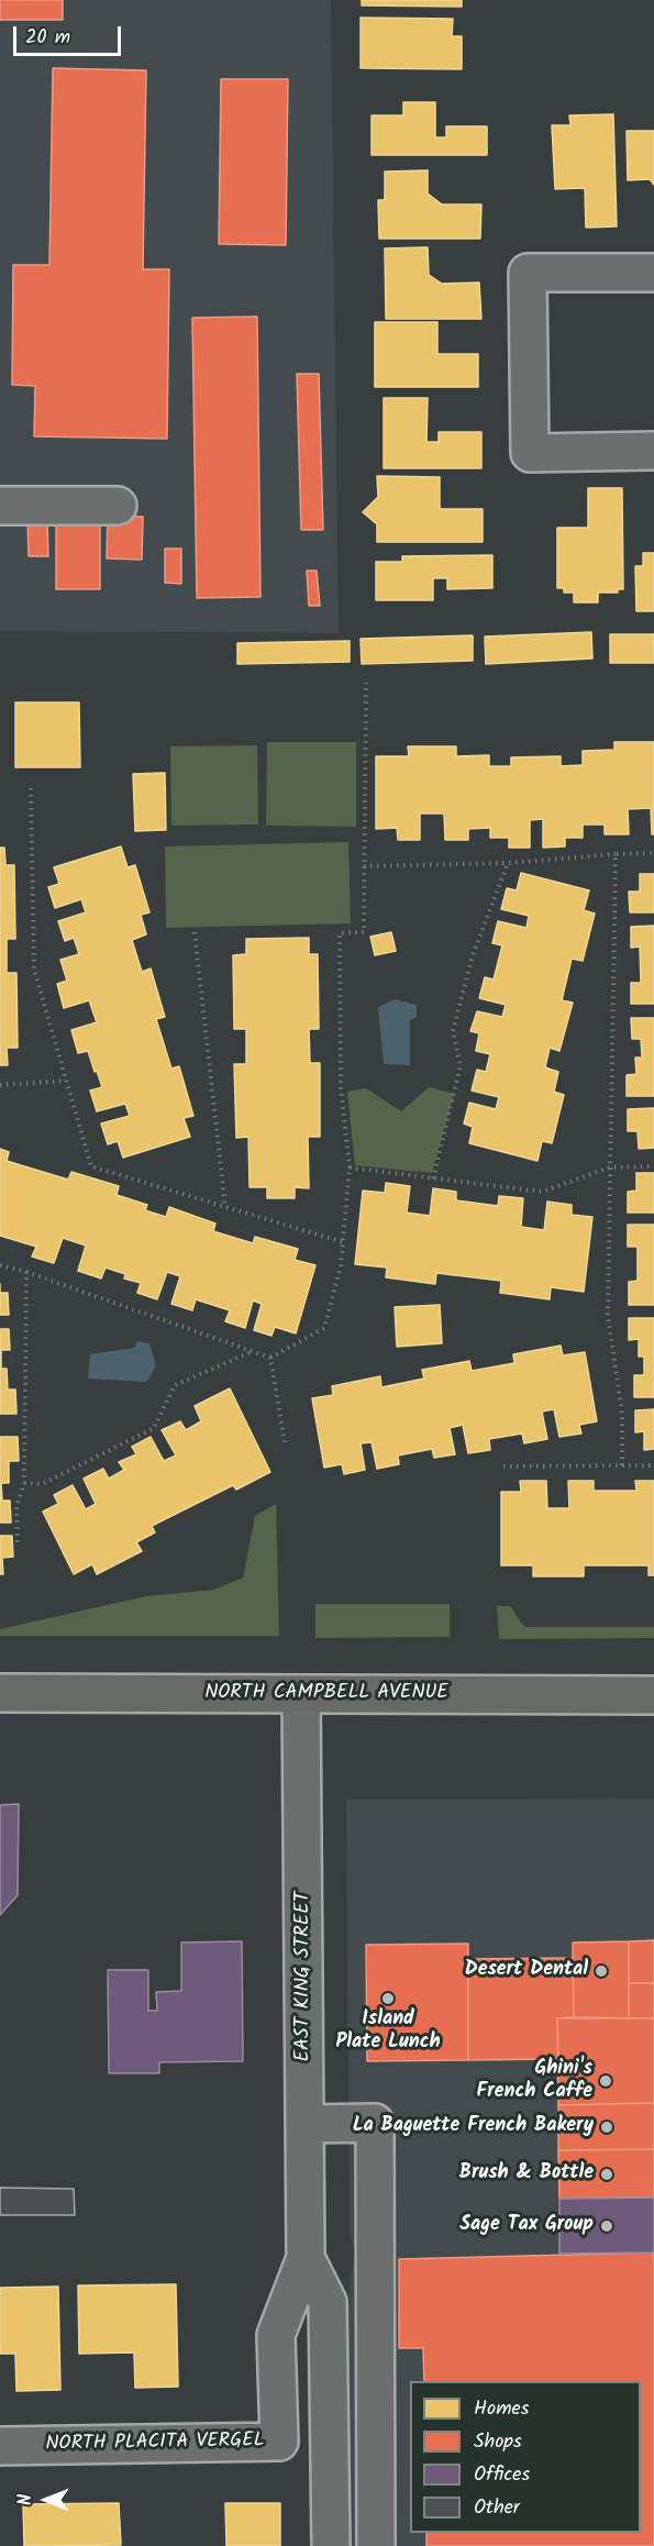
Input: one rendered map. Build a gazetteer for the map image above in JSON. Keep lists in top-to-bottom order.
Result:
{
  "streets": {
    "main road": ["NORTH CAMPBELL AVENUE"],
    "street": ["EAST KING STREET", "NORTH PLACITA VERGEL"]
  },
  "crossings": [
    ["NORTH CAMPBELL AVENUE", "EAST KING STREET"],
    ["EAST KING STREET", "NORTH PLACITA VERGEL"]
  ],
  "places": [
    "Desert Dental",
    "Island Plate Lunch",
    "Ghini's French Caffe",
    "La Baguette French Bakery",
    "Brush & Bottle",
    "Sage Tax Group"
  ],
  "legend": [
    "Homes",
    "Shops",
    "Offices",
    "Other"
  ],
  "scale_bar": "20 m",
  "north": "left"
}
